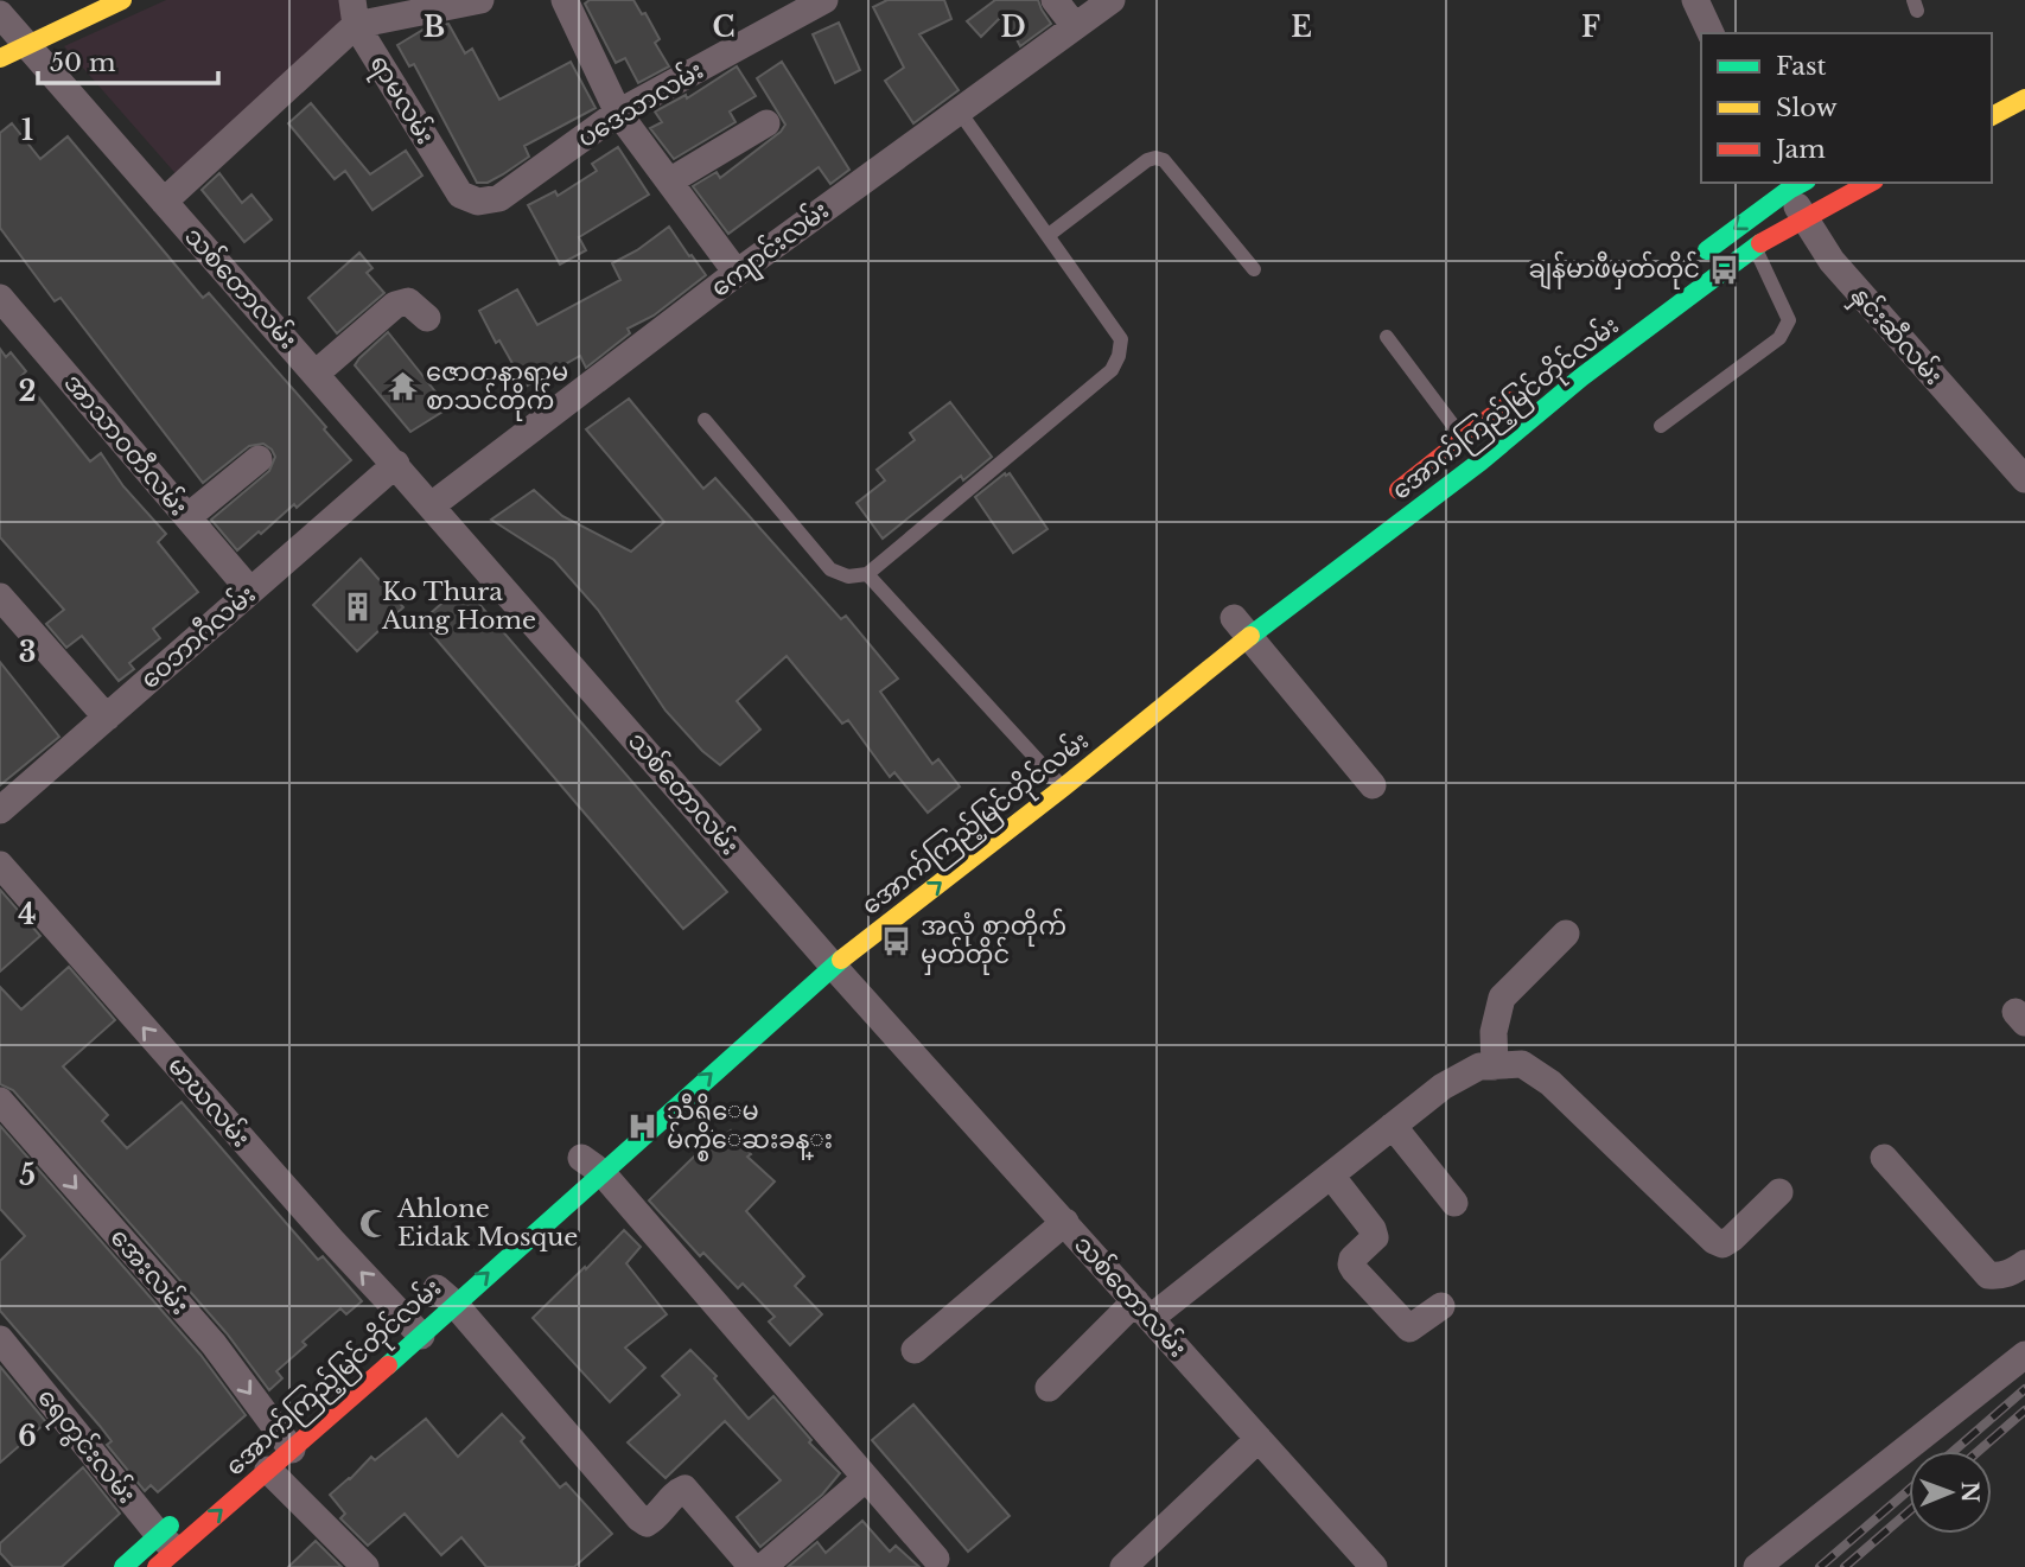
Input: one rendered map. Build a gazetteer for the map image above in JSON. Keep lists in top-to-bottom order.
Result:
{
  "streets": {
    "main road": ["အောက်ကြည့်မြင်တိုင်လမ်း"],
    "street": [
      "ရာမလမ်း",
      "ပဒေသာလမ်း",
      "ကျောင်းလမ်း",
      "သစ်တောလမ်း",
      "နှင်းဆီလမ်း",
      "အာသာဝတီလမ်း",
      "ဝေဘာဂီလမ်း",
      "မာဃလမ်း",
      "အေးလမ်း",
      "ရေတွင်းလမ်း"
    ]
  },
  "crossings": [
    ["ရာမလမ်း", "ပဒေသာလမ်း"],
    ["ကျောင်းလမ်း", "သစ်တောလမ်း"],
    ["သစ်တောလမ်း", "အောက်ကြည့်မြင်တိုင်လမ်း"],
    ["သစ်တောလမ်း", "ဝေဘာဂီလမ်း"],
    ["နှင်းဆီလမ်း", "အောက်ကြည့်မြင်တိုင်လမ်း"],
    ["အောက်ကြည့်မြင်တိုင်လမ်း", "မာဃလမ်း"],
    ["အောက်ကြည့်မြင်တိုင်လမ်း", "အေးလမ်း"],
    ["အောက်ကြည့်မြင်တိုင်လမ်း", "ရေတွင်းလမ်း"],
    ["အာသာဝတီလမ်း", "ဝေဘာဂီလမ်း"]
  ],
  "one_way": ["အောက်ကြည့်မြင်တိုင်လမ်း", "မာဃလမ်း", "အေးလမ်း"],
  "places": {
    "bus stop": ["ချန်မာဖီမှတ်တိုင်", "အလုံ စာတိုက် မှတ်တိုင်"],
    "temple": ["ဇောတနာရာမ စာသင်တိုက်"],
    "building": ["Ko Thura Aung Home"],
    "hospital": ["သီရိေမ မ်က္စိေဆးခန္း"],
    "mosque": ["Ahlone Eidak Mosque"]
  },
  "legend": ["Fast", "Slow", "Jam"],
  "scale_bar": "50 m",
  "north": "right",
  "grid": {
    "columns": [
      "B",
      "C",
      "D",
      "E",
      "F"
    ],
    "rows": [
      "1",
      "2",
      "3",
      "4",
      "5",
      "6"
    ]
  }
}
